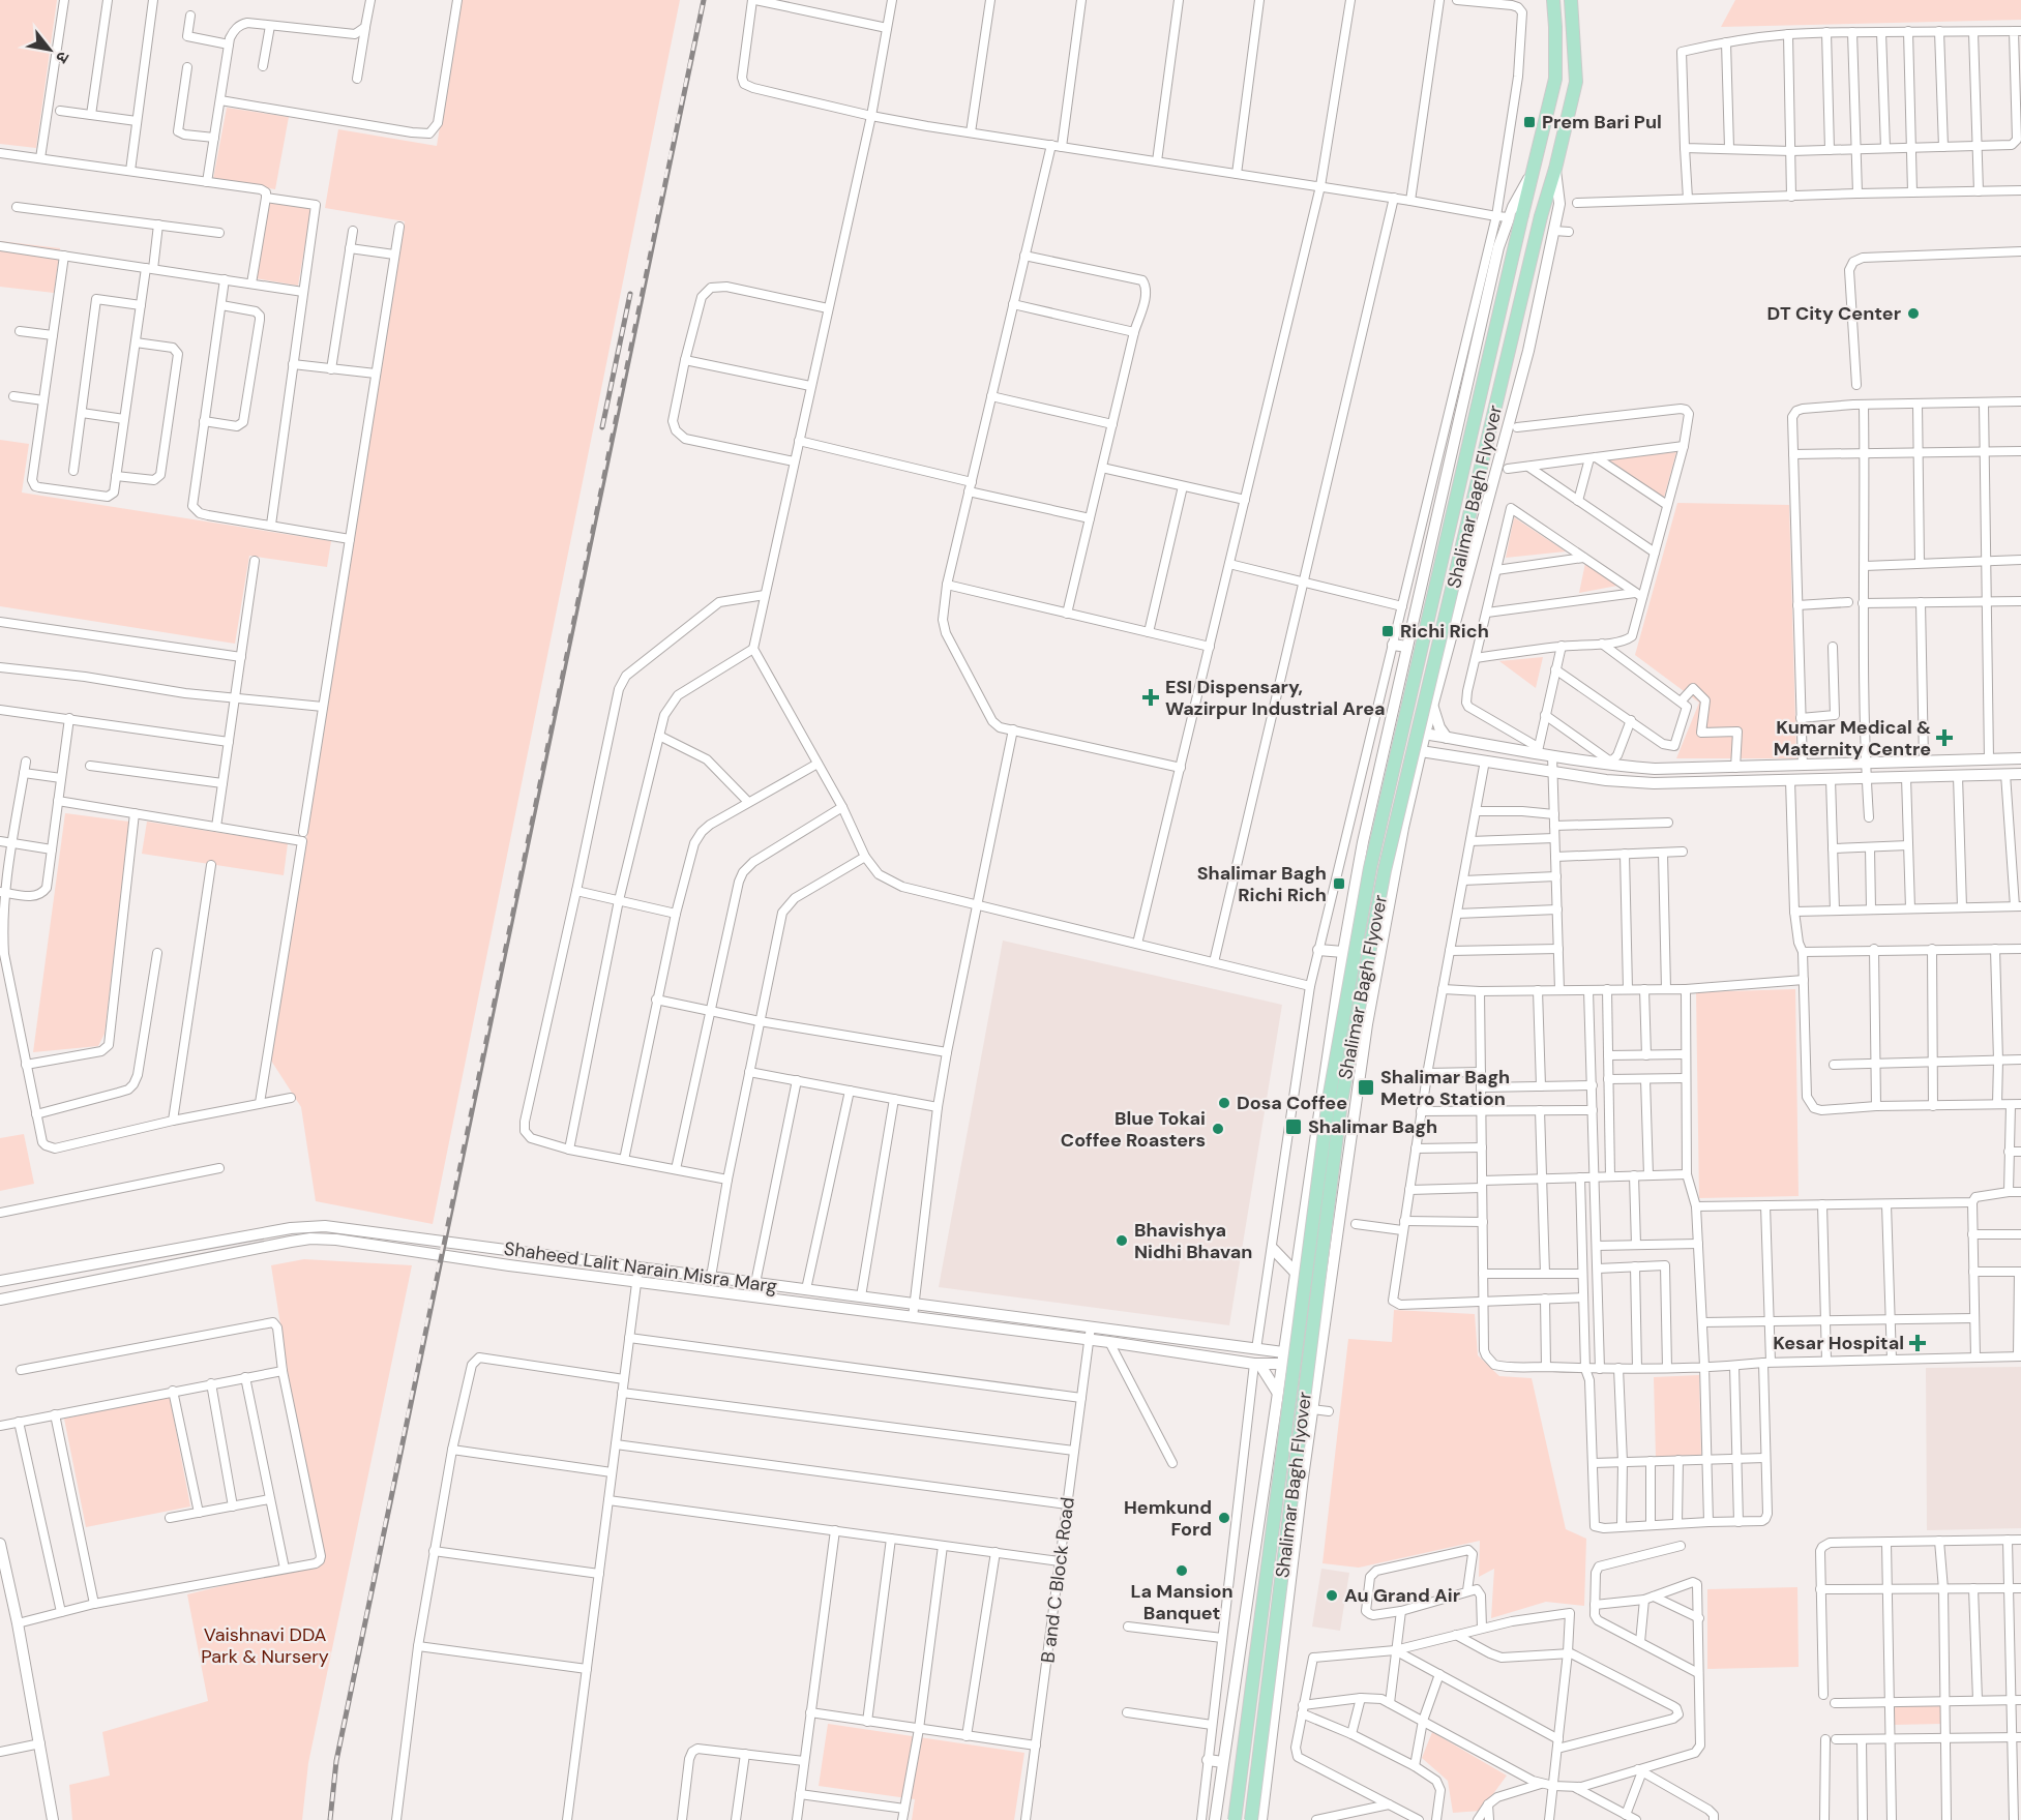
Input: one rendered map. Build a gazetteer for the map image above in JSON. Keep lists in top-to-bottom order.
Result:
{
  "streets": {
    "main road": ["Shalimar Bagh Flyover"],
    "street": ["Shaheed Lalit Narain Misra Marg", "B and C Block Road"]
  },
  "crossings": [
    ["Shaheed Lalit Narain Misra Marg", "B and C Block Road"]
  ],
  "parks": ["Vaishnavi DDA Park & Nursery"],
  "places": {
    "transit": [
      "Prem Bari Pul",
      "Richi Rich",
      "Shalimar Bagh Richi Rich",
      "Shalimar Bagh Metro Station",
      "Shalimar Bagh"
    ],
    "other": [
      "DT City Center",
      "Dosa Coffee",
      "Blue Tokai Coffee Roasters",
      "Bhavishya Nidhi Bhavan",
      "Hemkund Ford",
      "La Mansion Banquet",
      "Au Grand Air"
    ],
    "health": ["ESI Dispensary, Wazirpur Industrial Area", "Kumar Medical & Maternity Centre", "Kesar Hospital"]
  },
  "north": "bottom right"
}
